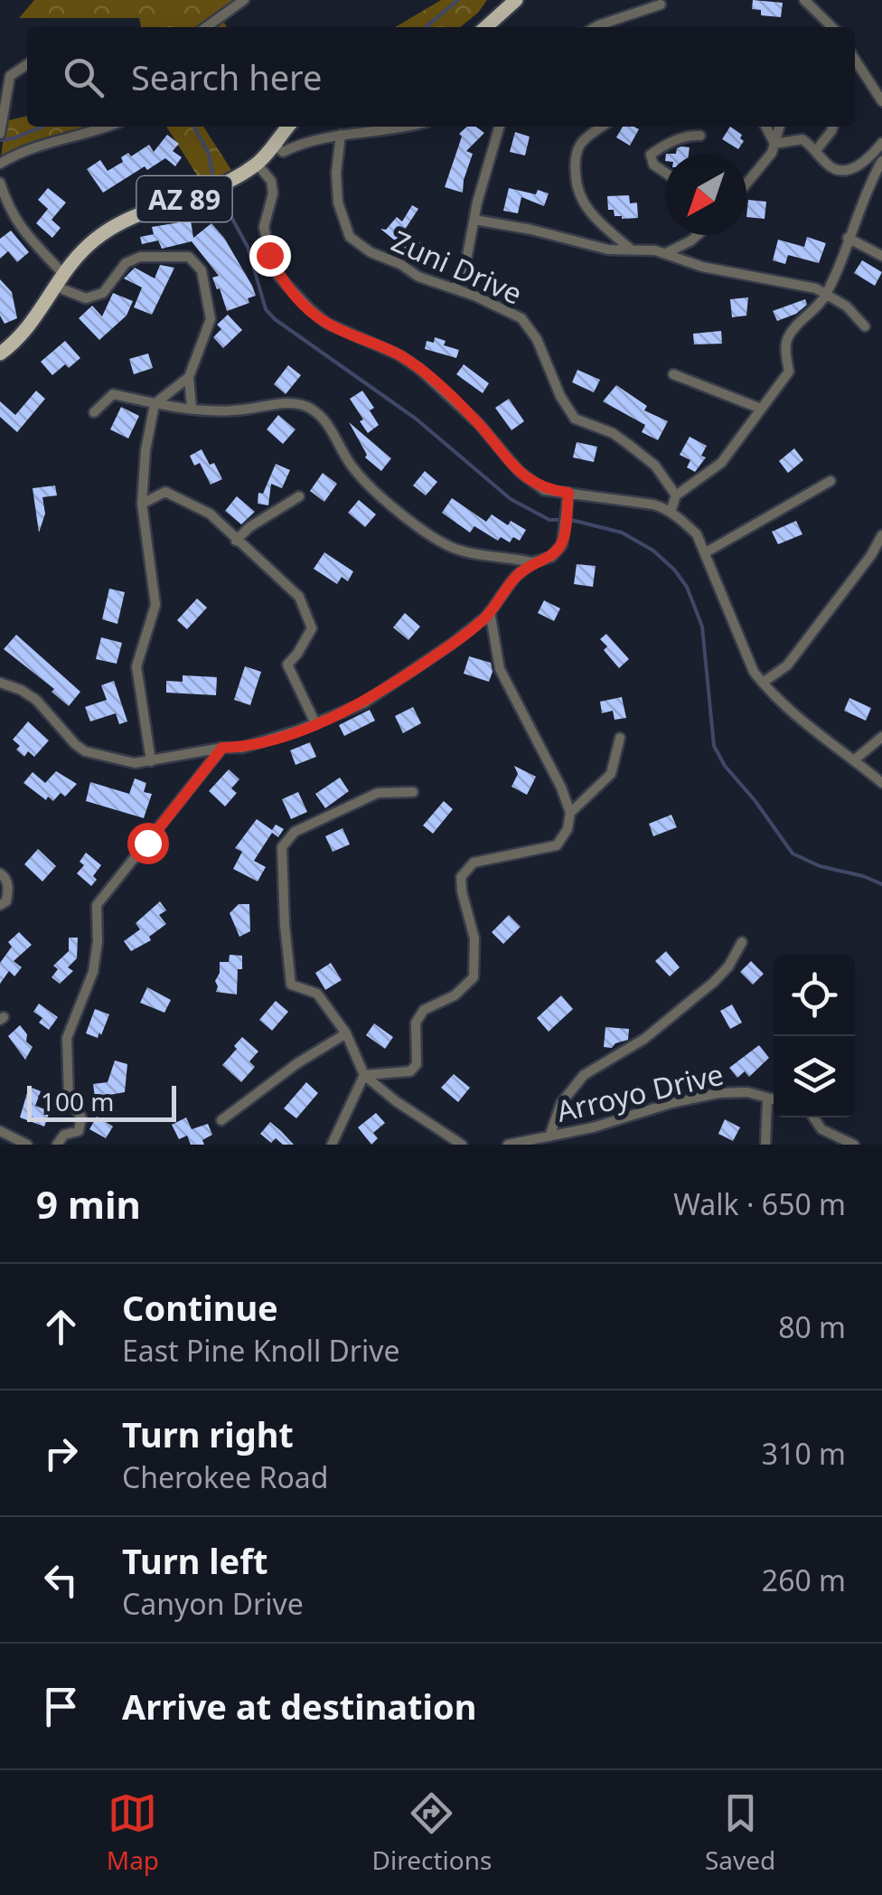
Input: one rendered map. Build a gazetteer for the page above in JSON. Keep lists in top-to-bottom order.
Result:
{
  "streets": {
    "main road": ["AZ 89"],
    "street": ["Zuni Drive", "Arroyo Drive"]
  },
  "scale_bar": "100 m",
  "north": "bottom left",
  "page": {
    "search": "Search here",
    "scale": "100 m",
    "heading": ["9 min", "Walk · 650 m"],
    "list": [
      ["Continue", "East Pine Knoll Drive", "80 m"],
      ["Turn right", "Cherokee Road", "310 m"],
      ["Turn left", "Canyon Drive", "260 m"],
      "Arrive at destination"
    ],
    "nav": ["Map", "Directions", "Saved"]
  }
}
